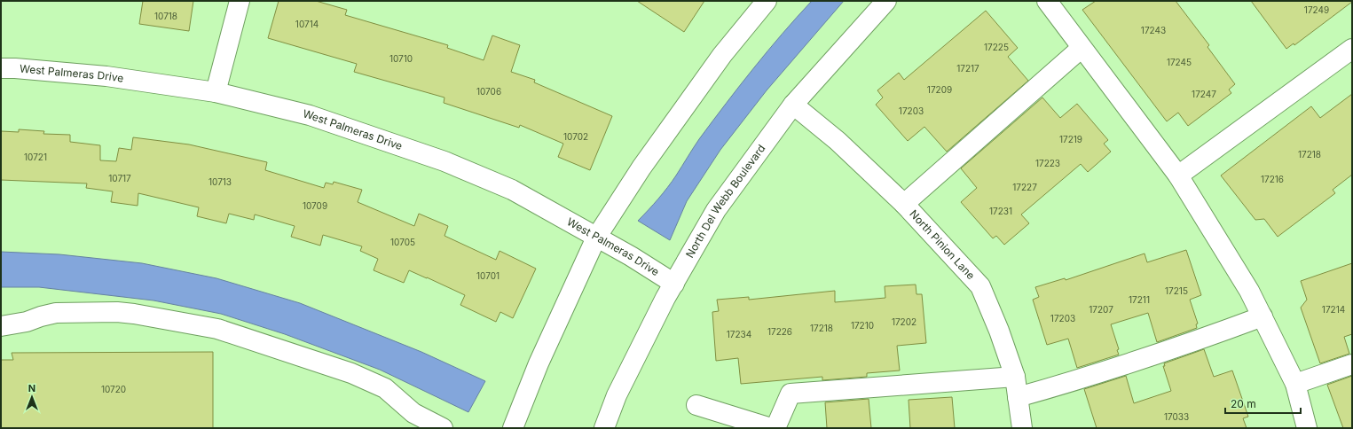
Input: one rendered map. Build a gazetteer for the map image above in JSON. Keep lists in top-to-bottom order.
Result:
{
  "streets": {
    "street": ["West Palmeras Drive", "North Del Webb Boulevard", "North Pinion Lane"]
  },
  "crossings": [
    ["West Palmeras Drive", "North Del Webb Boulevard"],
    ["North Del Webb Boulevard", "North Pinion Lane"]
  ],
  "house_numbers": [
    "17249",
    "10718",
    "10714",
    "17243",
    "17225",
    "10710",
    "17245",
    "17217",
    "17209",
    "10706",
    "17247",
    "17203",
    "10702",
    "17219",
    "17218",
    "10721",
    "17223",
    "10717",
    "17216",
    "10713",
    "17227",
    "10709",
    "17231",
    "10705",
    "10701",
    "17215",
    "17211",
    "17207",
    "17214",
    "17203",
    "17202",
    "17210",
    "17218",
    "17226",
    "17234",
    "10720",
    "17033"
  ],
  "scale_bar": "20 m",
  "north": "top"
}
